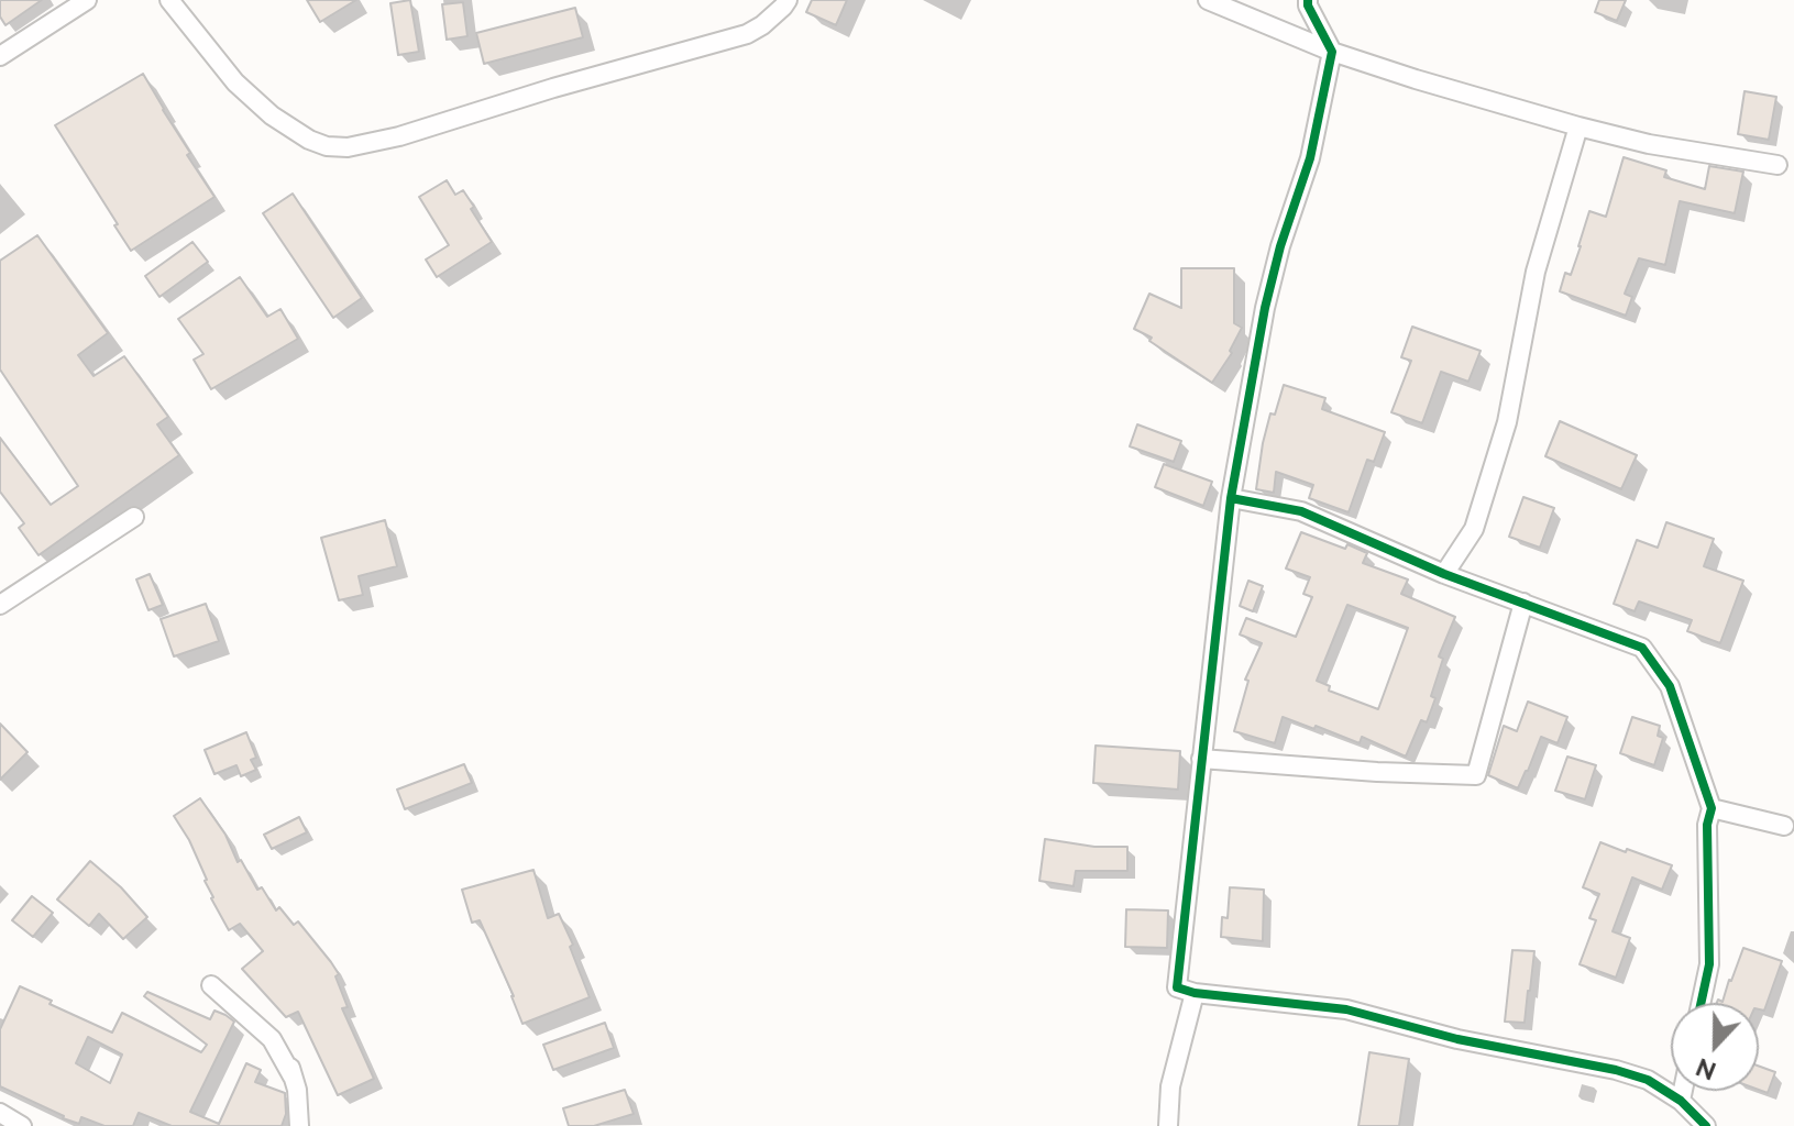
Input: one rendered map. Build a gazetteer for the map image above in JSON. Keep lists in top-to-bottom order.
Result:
{
  "north": "bottom"
}
